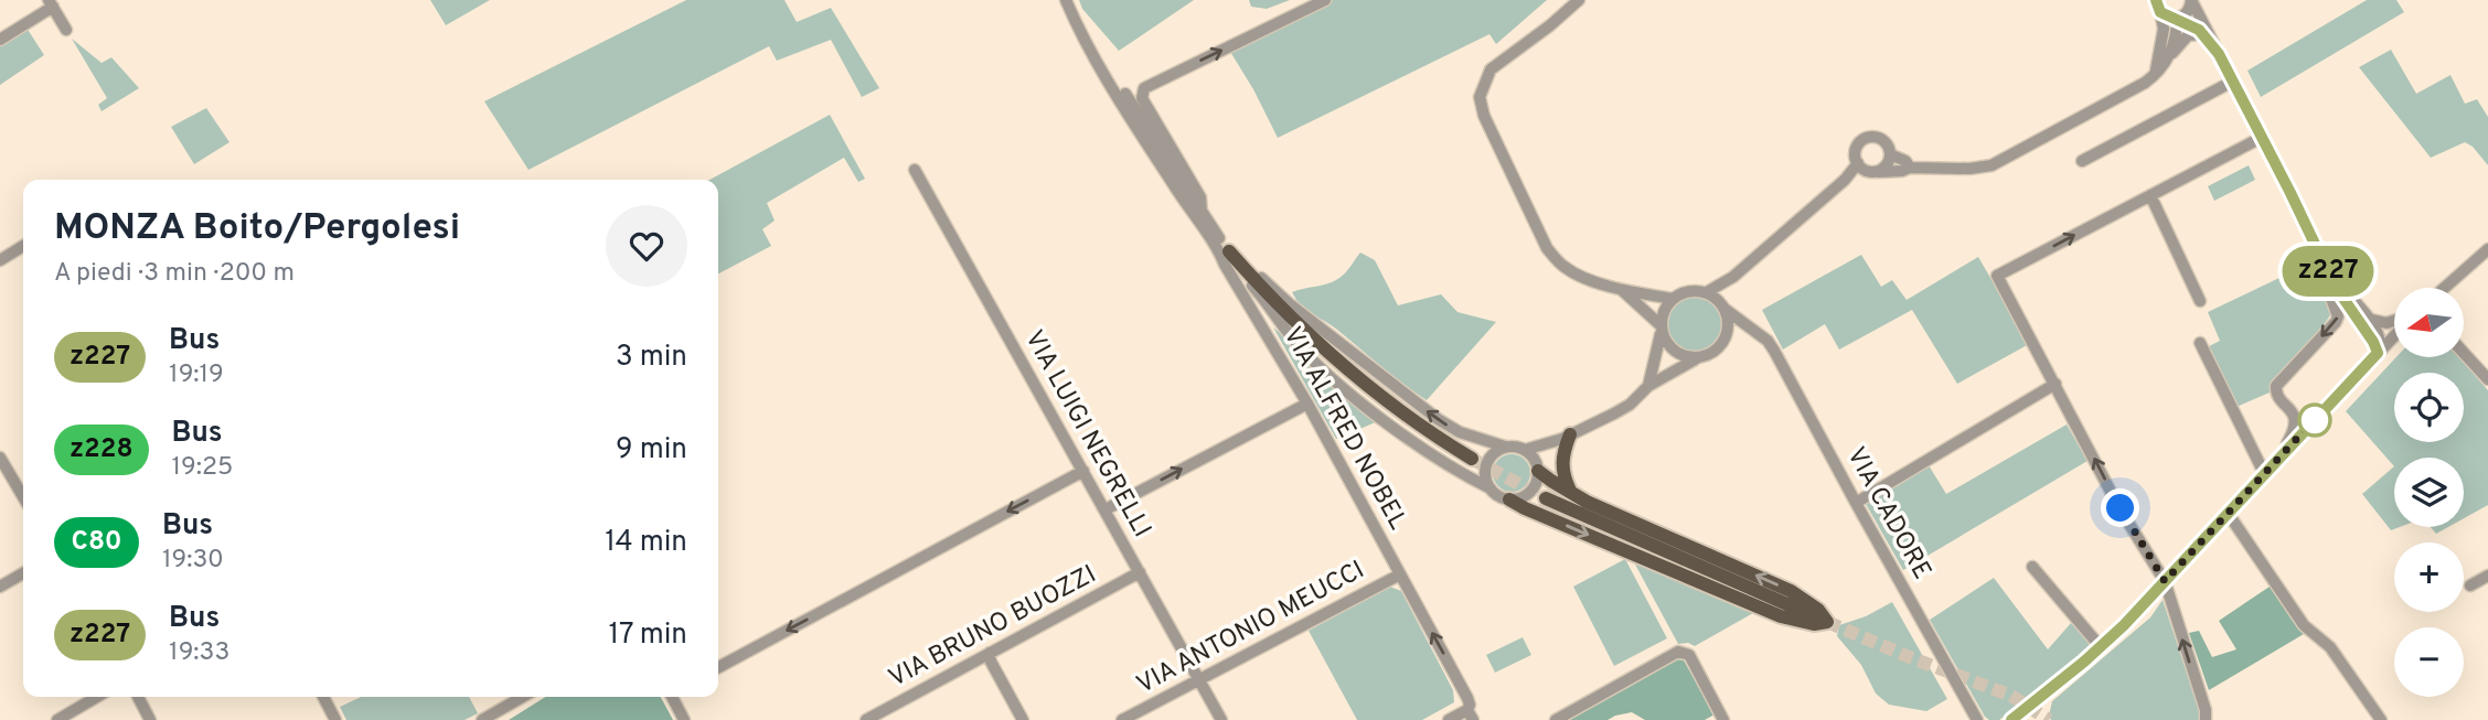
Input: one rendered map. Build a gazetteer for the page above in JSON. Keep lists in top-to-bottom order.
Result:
{
  "streets": {
    "street": [
      "VIA ALFRED NOBEL",
      "VIA LUIGI NEGRELLI",
      "VIA CADORE",
      "VIA BRUNO BUOZZI",
      "VIA ANTONIO MEUCCI"
    ]
  },
  "crossings": [
    ["VIA ALFRED NOBEL", "VIA ANTONIO MEUCCI"],
    ["VIA LUIGI NEGRELLI", "VIA BRUNO BUOZZI"],
    ["VIA LUIGI NEGRELLI", "VIA ANTONIO MEUCCI"]
  ],
  "lines": ["bus line z227"],
  "north": "left",
  "page": {
    "on_map": "z227",
    "heading": ["MONZA Boito/Pergolesi", "A piedi · 3 min · 200 m"],
    "map_buttons": ["+", "−"],
    "list": [
      {
        "mark": "z227",
        "name": "Bus",
        "note": "19:19",
        "value": "3 min"
      },
      {
        "mark": "z228",
        "name": "Bus",
        "note": "19:25",
        "value": "9 min"
      },
      {
        "mark": "C80",
        "name": "Bus",
        "note": "19:30",
        "value": "14 min"
      },
      {
        "mark": "z227",
        "name": "Bus",
        "note": "19:33",
        "value": "17 min"
      }
    ]
  }
}
